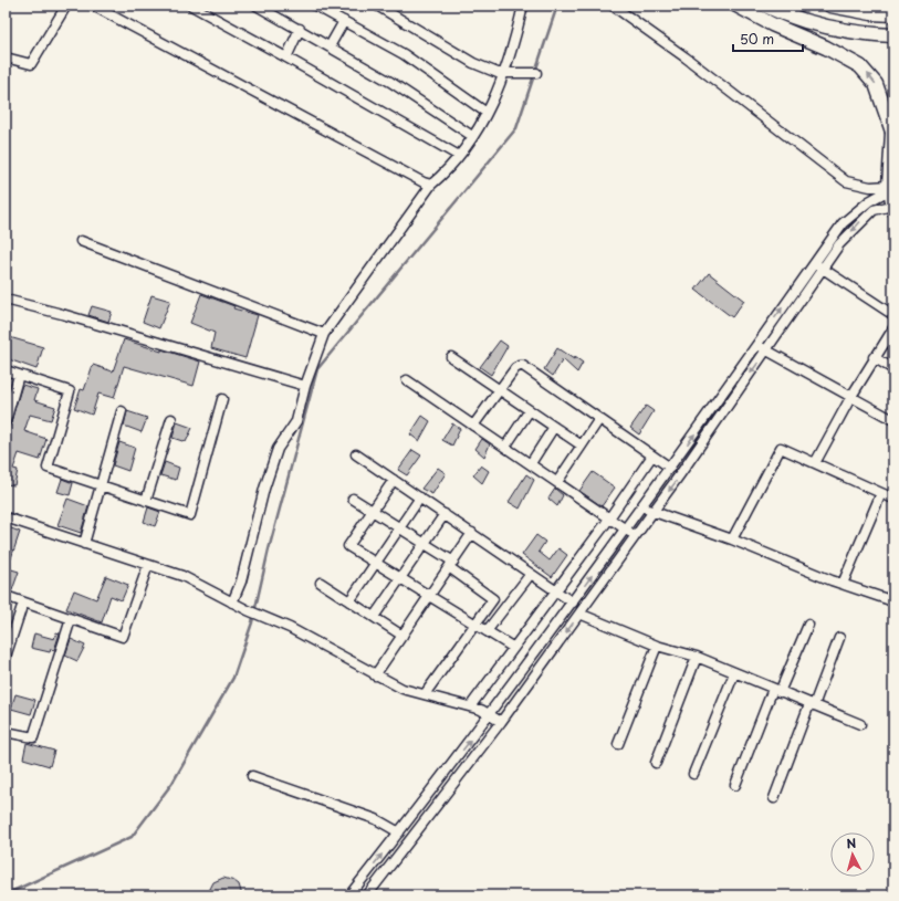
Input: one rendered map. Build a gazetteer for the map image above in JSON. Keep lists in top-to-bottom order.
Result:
{
  "scale_bar": "50 m",
  "north": "top"
}
